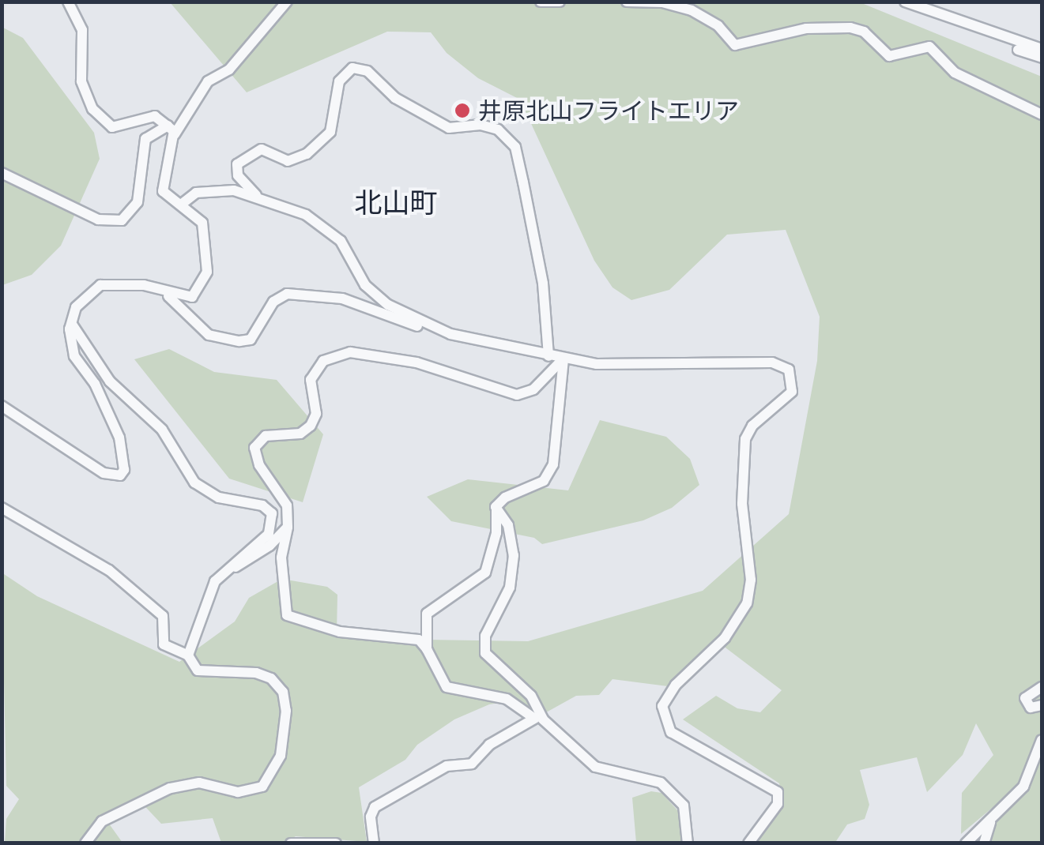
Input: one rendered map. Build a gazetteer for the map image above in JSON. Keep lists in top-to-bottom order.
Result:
{
  "districts": ["北山町"],
  "places": ["井原北山フライトエリア"]
}
